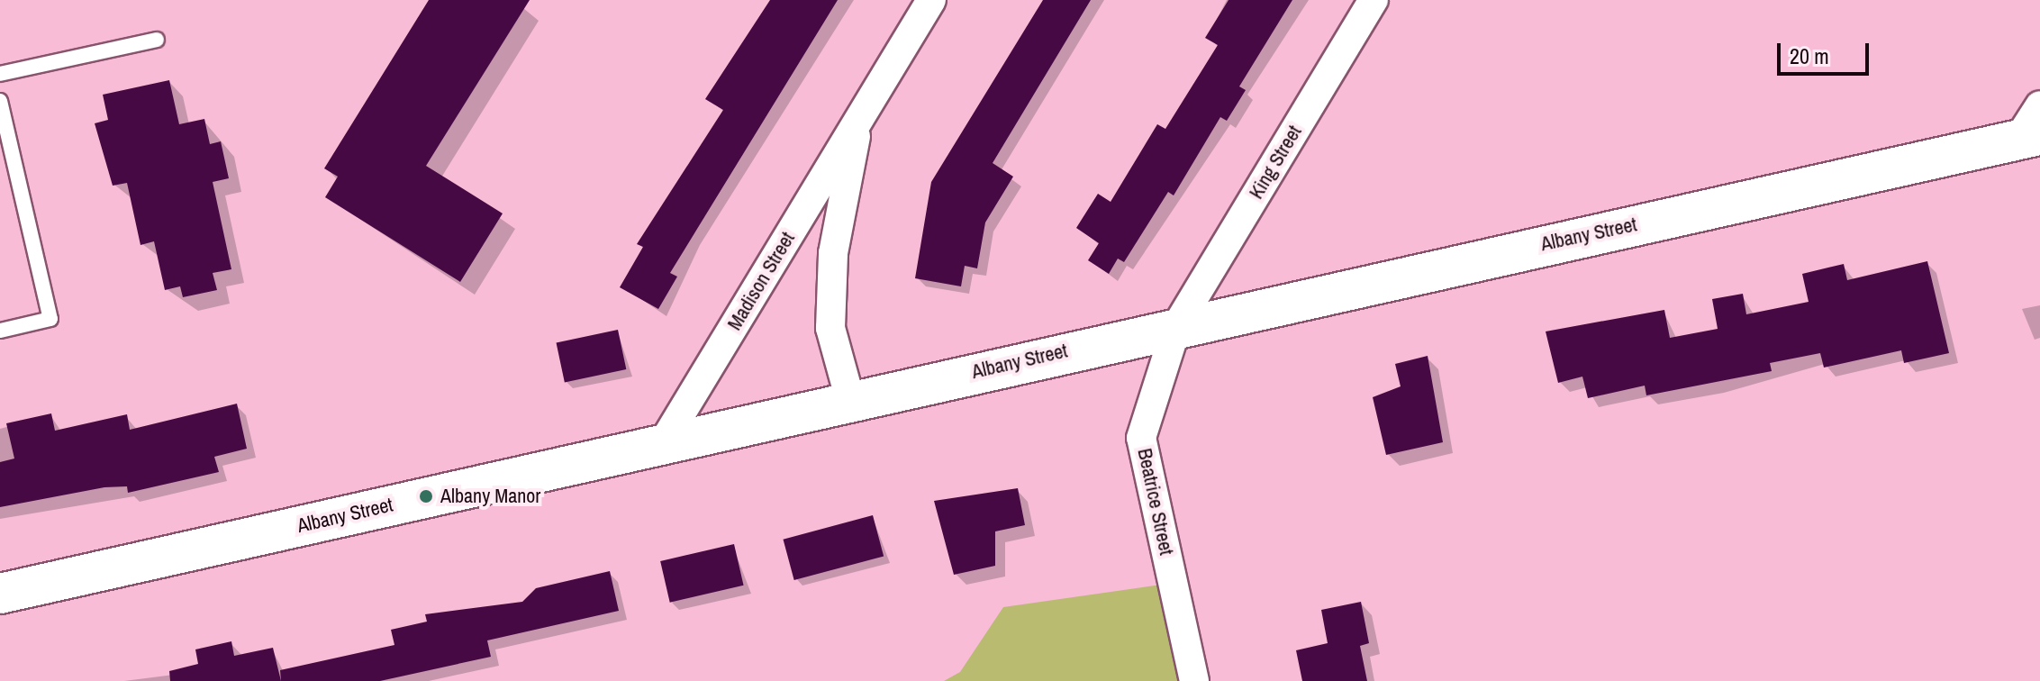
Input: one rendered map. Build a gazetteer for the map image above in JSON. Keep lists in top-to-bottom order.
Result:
{
  "streets": {
    "street": [
      "King Street",
      "Albany Street",
      "Madison Street",
      "Beatrice Street"
    ]
  },
  "crossings": [
    ["King Street", "Albany Street"],
    ["King Street", "Beatrice Street"],
    ["Albany Street", "Madison Street"],
    ["Albany Street", "Beatrice Street"]
  ],
  "places": ["Albany Manor"],
  "scale_bar": "20 m"
}
